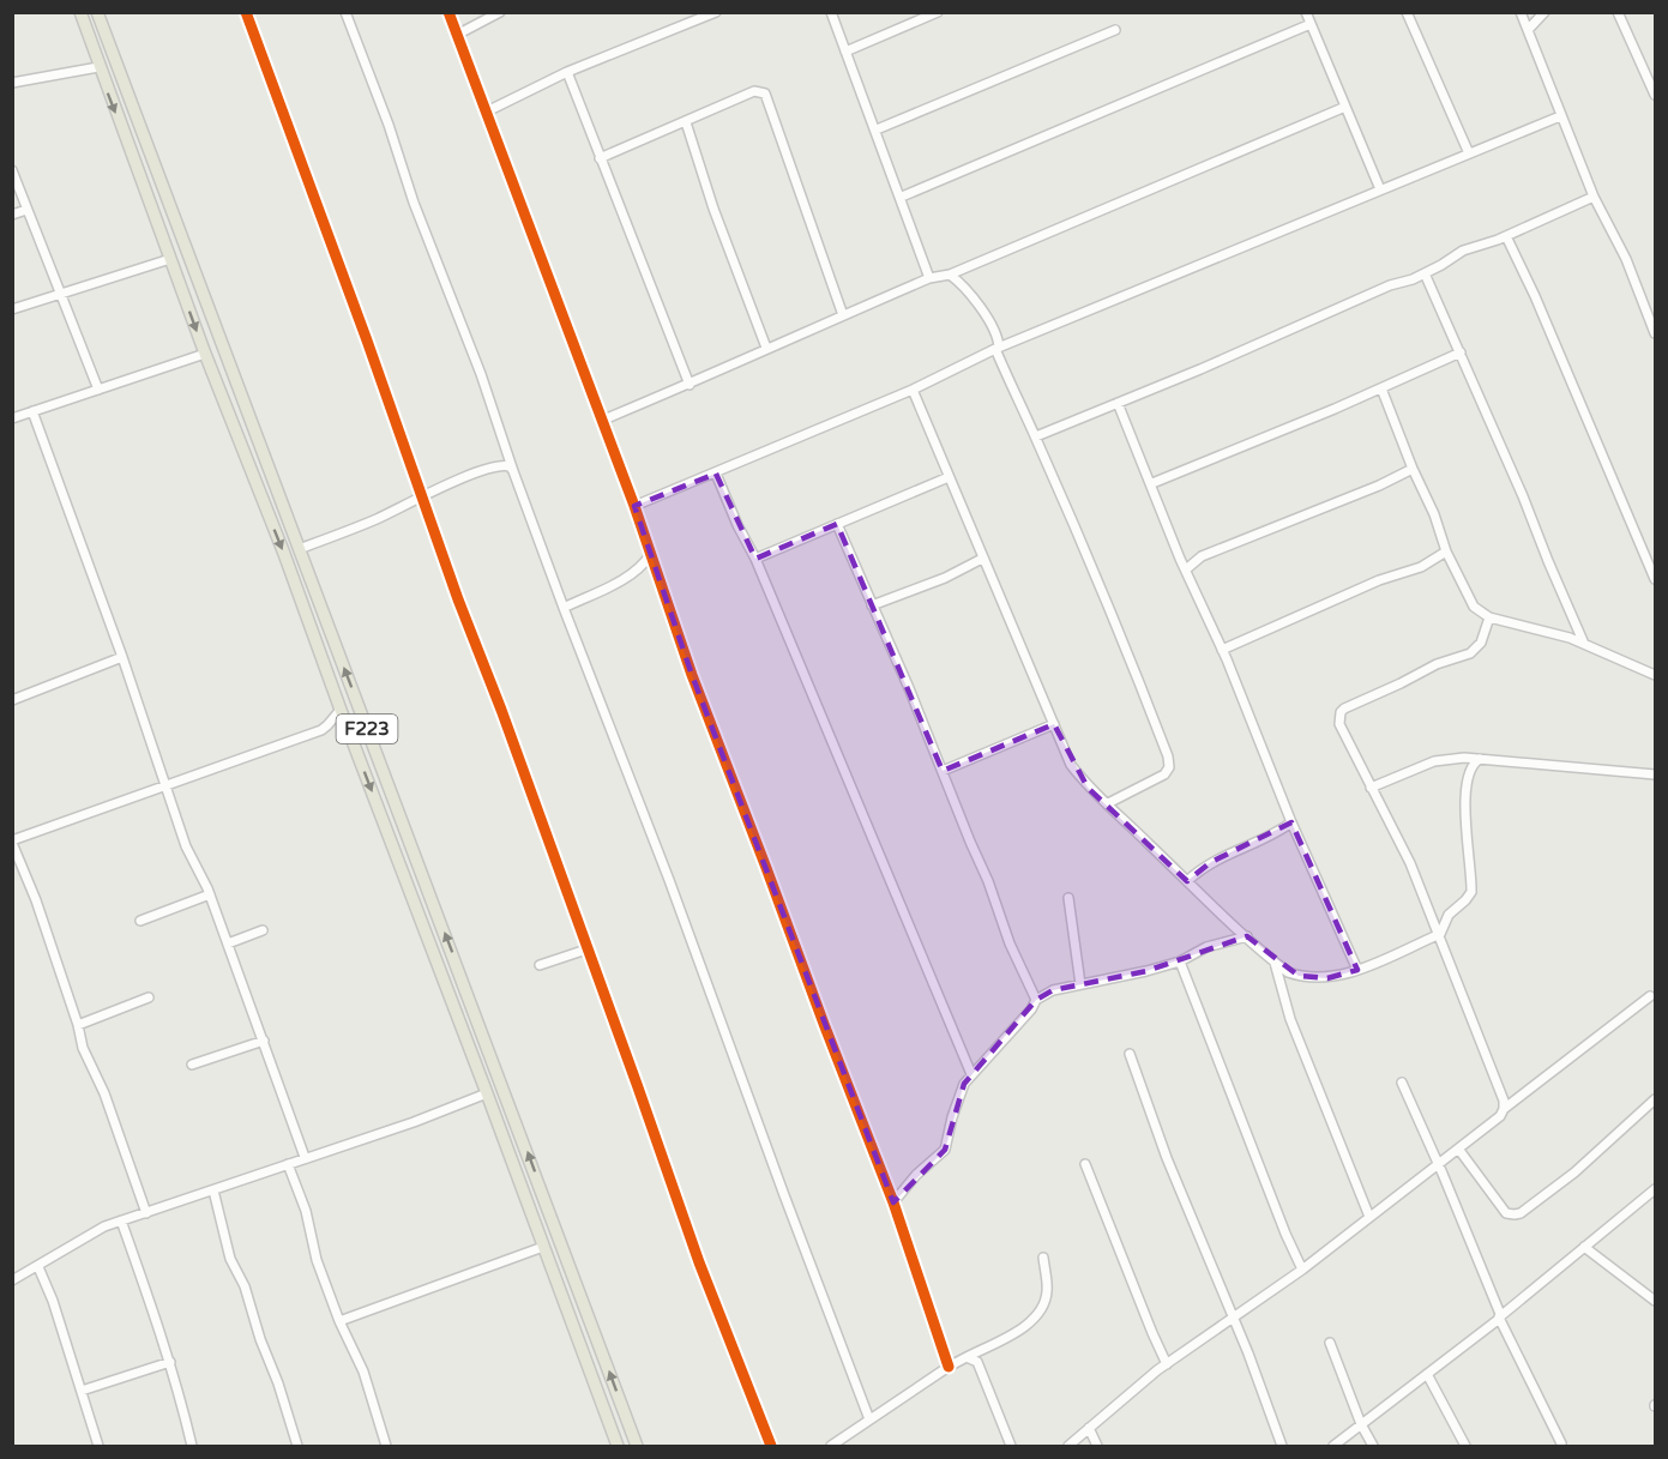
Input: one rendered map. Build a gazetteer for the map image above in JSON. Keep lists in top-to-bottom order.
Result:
{
  "streets": {
    "main road": ["F223"]
  }
}
